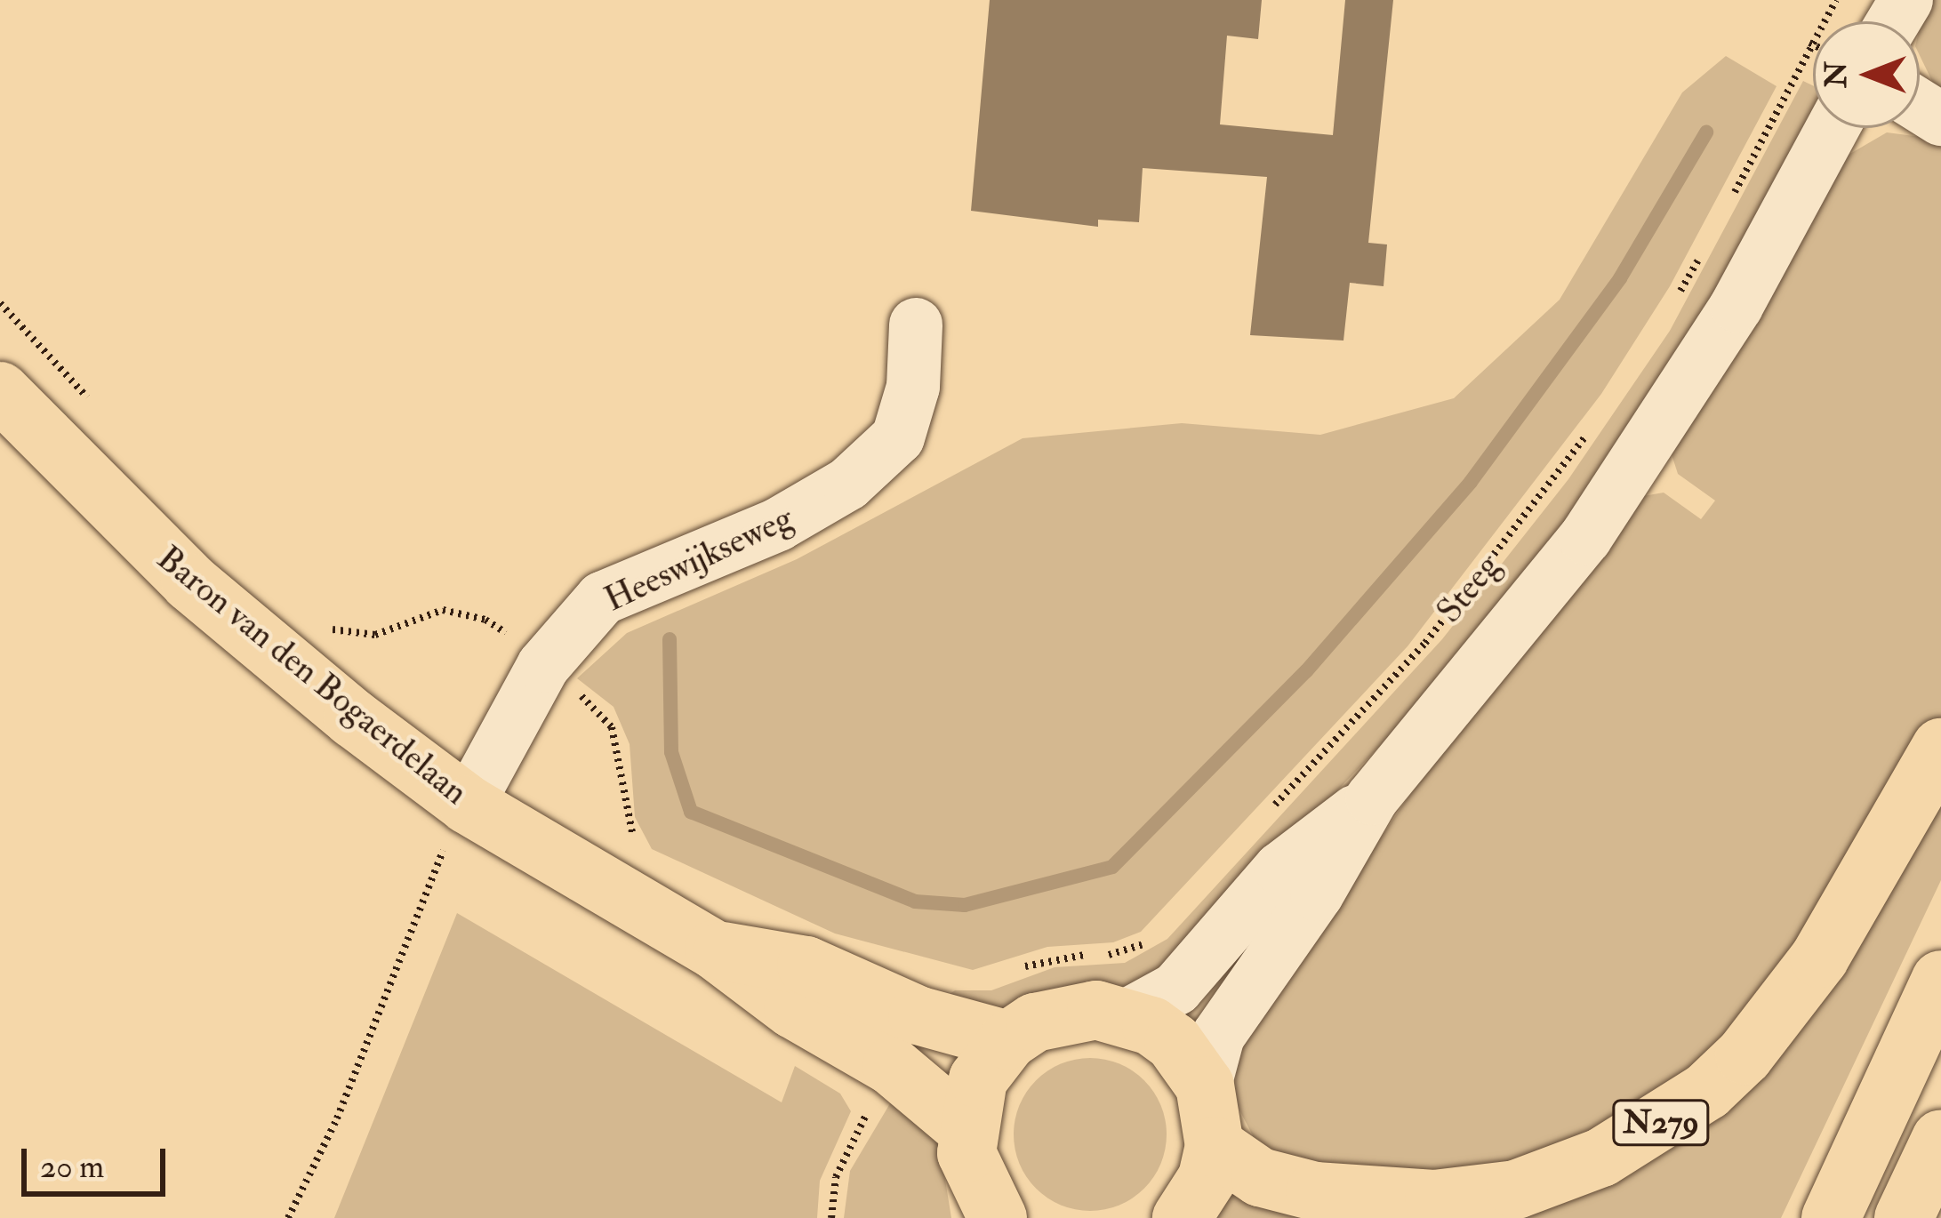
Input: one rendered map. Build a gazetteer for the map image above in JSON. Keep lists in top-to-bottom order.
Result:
{
  "streets": {
    "main road": ["Baron van den Bogaerdelaan", "N279"],
    "street": ["Heeswijkseweg", "Steeg"]
  },
  "crossings": [
    ["Heeswijkseweg", "Baron van den Bogaerdelaan"]
  ],
  "scale_bar": "20 m",
  "north": "left"
}
